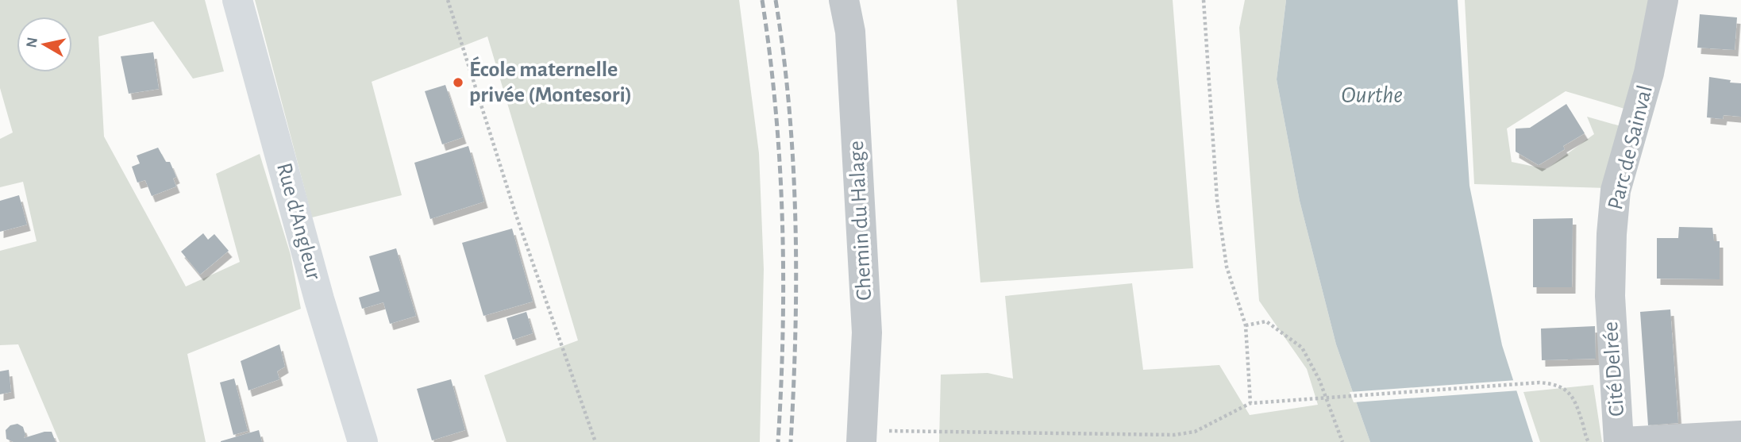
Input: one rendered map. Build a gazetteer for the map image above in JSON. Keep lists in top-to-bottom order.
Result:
{
  "streets": {
    "main road": ["Rue d'Angleur"],
    "street": ["Parc de Sainval", "Chemin du Halage", "Cité Delrée"]
  },
  "crossings": [
    ["Parc de Sainval", "Cité Delrée"]
  ],
  "water": ["Ourthe"],
  "places": ["École maternelle privée (Montesori)"],
  "north": "left"
}
